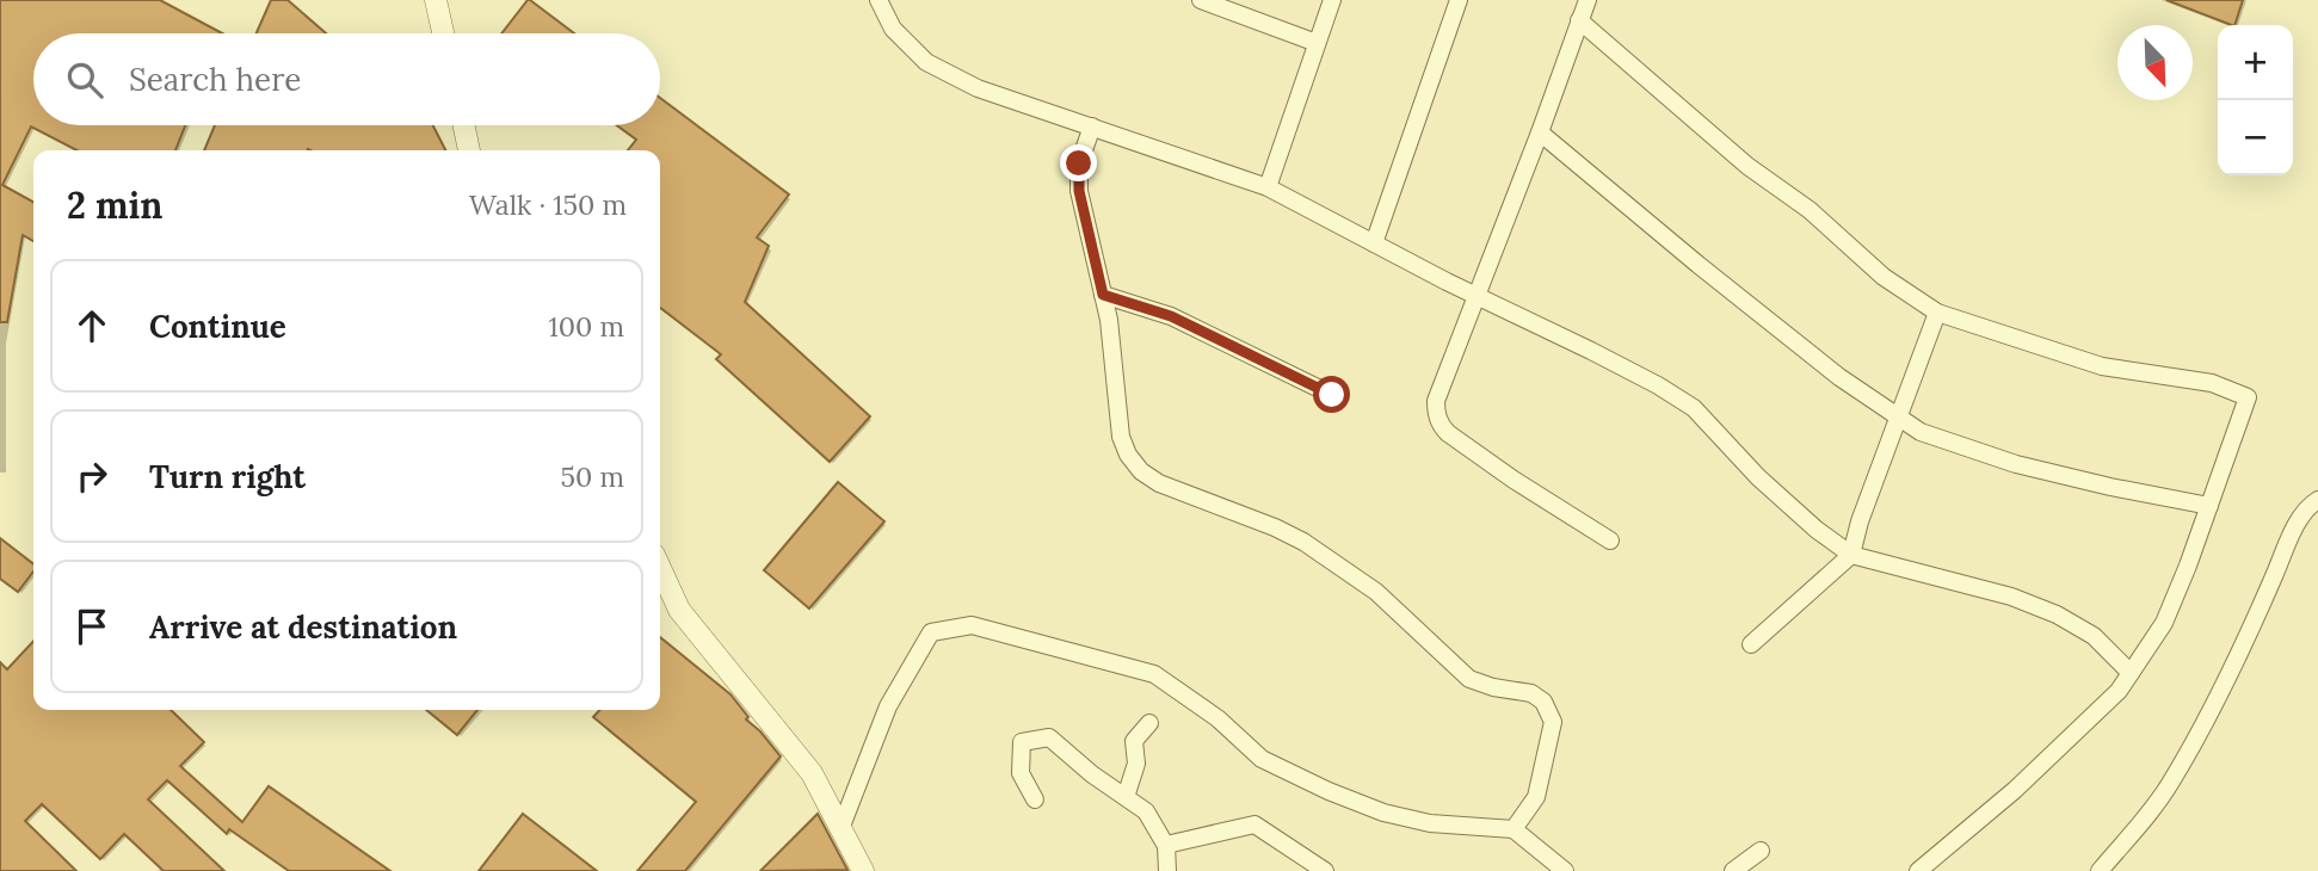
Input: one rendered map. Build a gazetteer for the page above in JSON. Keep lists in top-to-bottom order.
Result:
{
  "north": "bottom right",
  "page": {
    "map_buttons": ["+", "−"],
    "search": "Search here",
    "heading": ["2 min", "Walk · 150 m"],
    "list": [
      ["Continue", "100 m"],
      ["Turn right", "50 m"],
      "Arrive at destination"
    ]
  }
}
